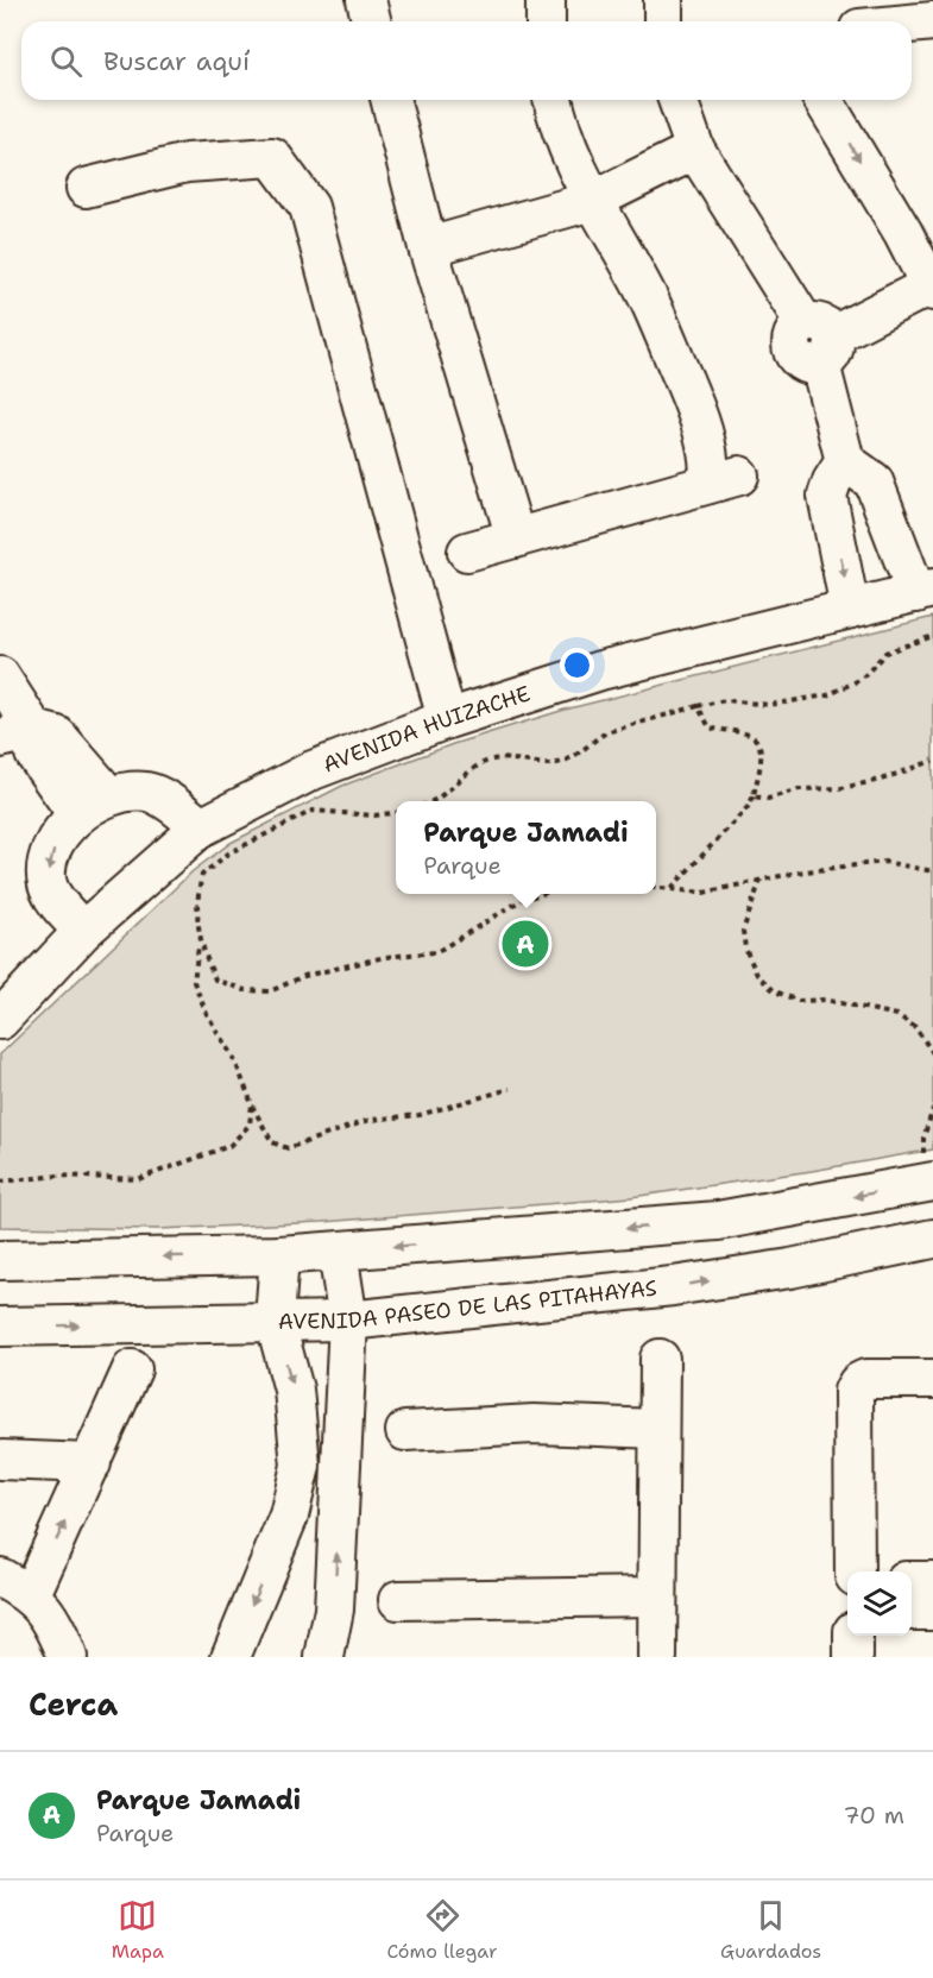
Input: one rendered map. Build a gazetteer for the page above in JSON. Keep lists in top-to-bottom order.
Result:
{
  "streets": {
    "street": ["AVENIDA HUIZACHE", "AVENIDA PASEO DE LAS PITAHAYAS"]
  },
  "page": {
    "search": "Buscar aquí",
    "popup": ["Parque Jamadi", "Parque"],
    "pins": "A",
    "heading": "Cerca",
    "list": [
      {
        "mark": "A",
        "name": "Parque Jamadi",
        "note": "Parque",
        "value": "70 m"
      }
    ],
    "nav": ["Mapa", "Cómo llegar", "Guardados"]
  }
}
